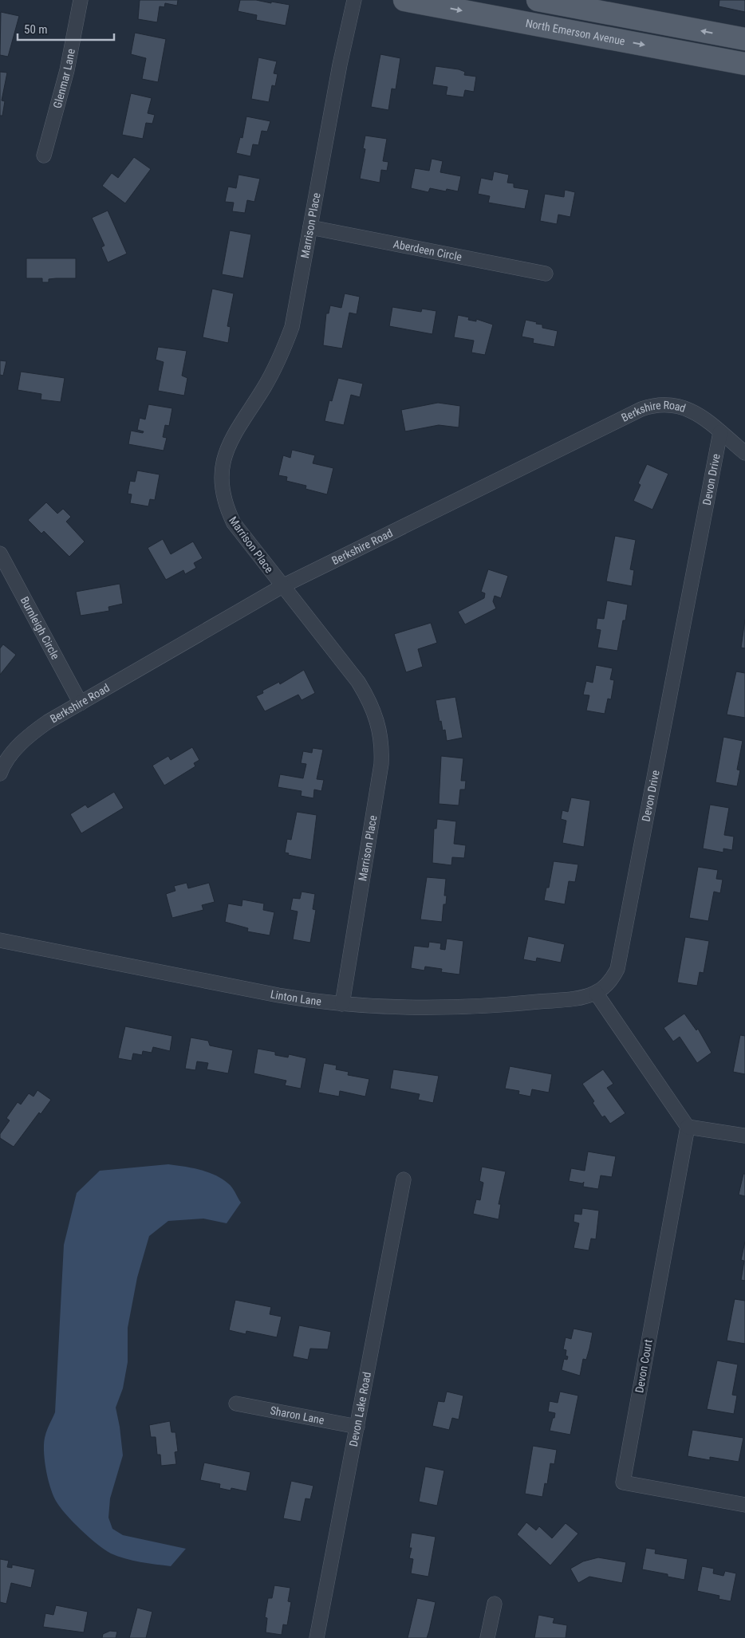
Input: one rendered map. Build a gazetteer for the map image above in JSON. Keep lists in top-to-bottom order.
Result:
{
  "streets": {
    "main road": ["North Emerson Avenue"],
    "street": [
      "Glenmar Lane",
      "Marrison Place",
      "Aberdeen Circle",
      "Berkshire Road",
      "Devon Drive",
      "Burnleigh Circle",
      "Linton Lane",
      "Devon Court",
      "Devon Lake Road",
      "Sharon Lane"
    ]
  },
  "crossings": [
    ["Marrison Place", "Aberdeen Circle"],
    ["Marrison Place", "Berkshire Road"],
    ["Marrison Place", "Linton Lane"],
    ["Berkshire Road", "Devon Drive"],
    ["Berkshire Road", "Burnleigh Circle"],
    ["Devon Drive", "Linton Lane"],
    ["Devon Lake Road", "Sharon Lane"]
  ],
  "scale_bar": "50 m"
}
